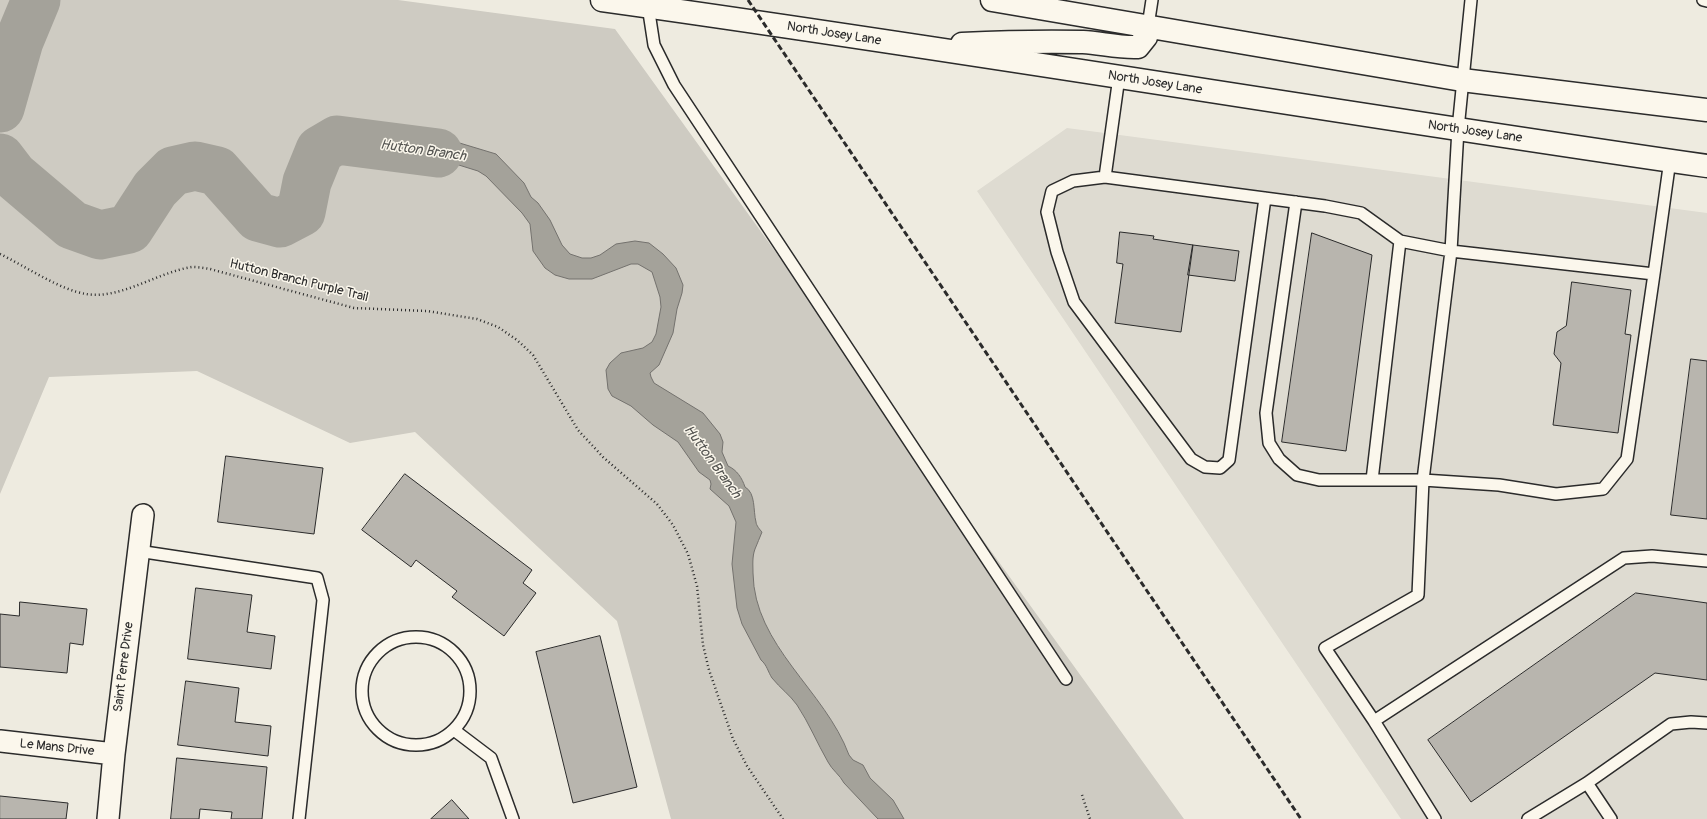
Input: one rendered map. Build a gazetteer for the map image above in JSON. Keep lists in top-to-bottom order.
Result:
{
  "streets": {
    "main road": ["North Josey Lane"],
    "street": ["Saint Perre Drive", "Le Mans Drive"],
    "path": ["Hutton Branch Purple Trail"]
  },
  "crossings": [
    ["Saint Perre Drive", "Le Mans Drive"]
  ],
  "water": ["Hutton Branch"]
}
